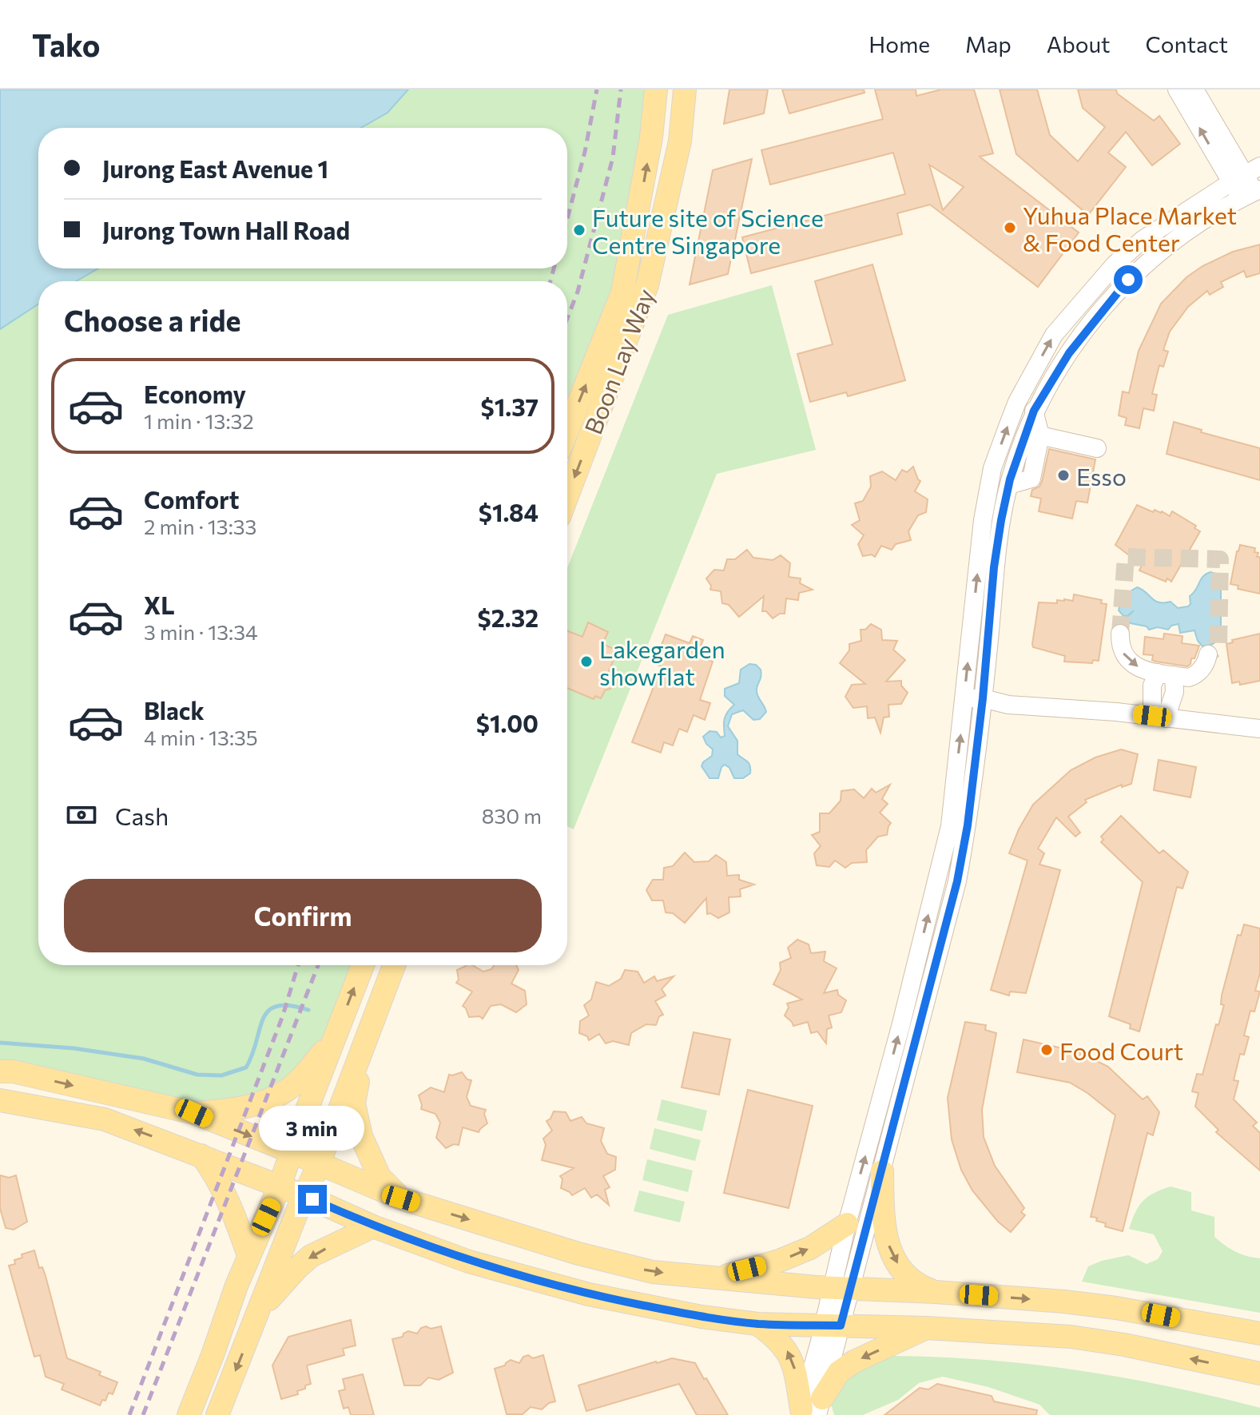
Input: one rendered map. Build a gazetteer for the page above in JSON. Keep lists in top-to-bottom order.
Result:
{
  "streets": {
    "main road": ["Boon Lay Way"]
  },
  "places": [
    "Yuhua Place Market & Food Center",
    "Future site of Science Centre Singapore",
    "Esso",
    "Lakegarden showflat",
    "Food Court"
  ],
  "page": {
    "header": "Tako",
    "nav": [
      "Home",
      "Map",
      "About",
      "Contact"
    ],
    "banner": ["Jurong East Avenue 1", "Jurong Town Hall Road"],
    "heading": "Choose a ride",
    "list": [
      {
        "name": "Economy",
        "note": "1 min · 13:32",
        "value": "$1.37"
      },
      {
        "name": "Comfort",
        "note": "2 min · 13:33",
        "value": "$1.84"
      },
      {
        "name": "XL",
        "note": "3 min · 13:34",
        "value": "$2.32"
      },
      {
        "name": "Black",
        "note": "4 min · 13:35",
        "value": "$1.00"
      }
    ],
    "pay": ["Cash", "830 m"],
    "buttons": "Confirm",
    "bubble": "3 min"
  }
}
